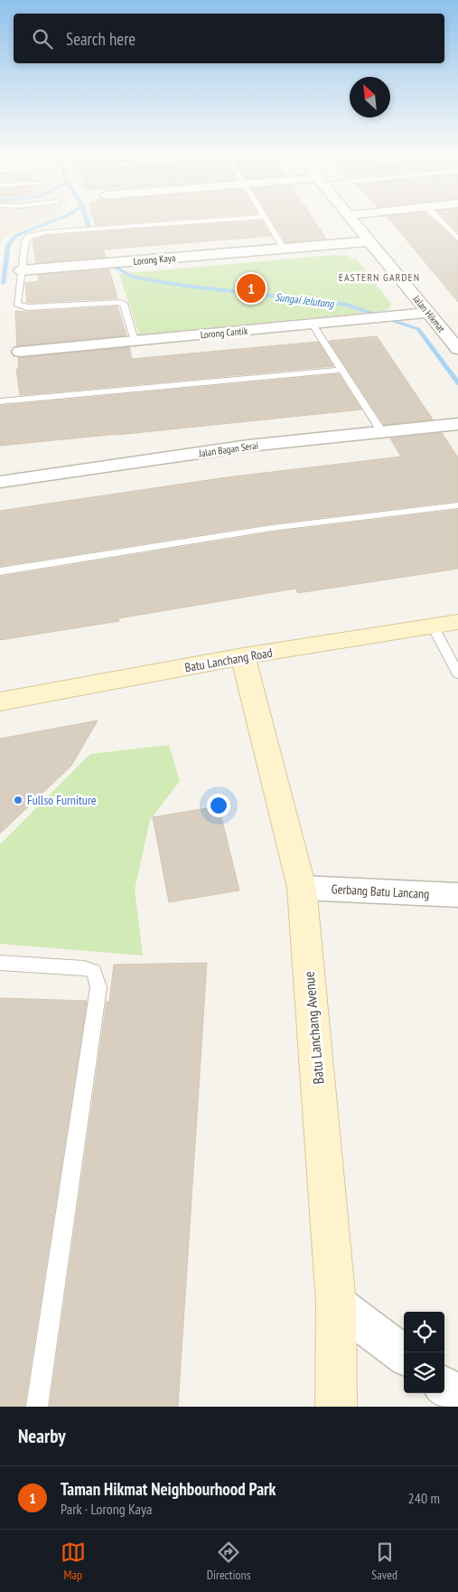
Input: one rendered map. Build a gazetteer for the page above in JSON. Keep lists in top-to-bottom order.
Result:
{
  "streets": {
    "street": [
      "Lorong Kaya",
      "Jalan Hikmat",
      "Lorong Cantik",
      "Jalan Bagan Serai",
      "Batu Lanchang Road",
      "Gerbang Batu Lancang",
      "Batu Lanchang Avenue"
    ]
  },
  "crossings": [
    ["Lorong Kaya", "Jalan Hikmat"],
    ["Jalan Hikmat", "Lorong Cantik"],
    ["Batu Lanchang Road", "Batu Lanchang Avenue"],
    ["Gerbang Batu Lancang", "Batu Lanchang Avenue"]
  ],
  "districts": ["EASTERN GARDEN"],
  "water": ["Sungai Jelutong"],
  "places": ["Fullso Furniture"],
  "north": "top left",
  "page": {
    "search": "Search here",
    "pins": "1",
    "heading": "Nearby",
    "list": [
      {
        "mark": "1",
        "name": "Taman Hikmat Neighbourhood Park",
        "note": "Park · Lorong Kaya",
        "value": "240 m"
      }
    ],
    "nav": ["Map", "Directions", "Saved"]
  }
}
